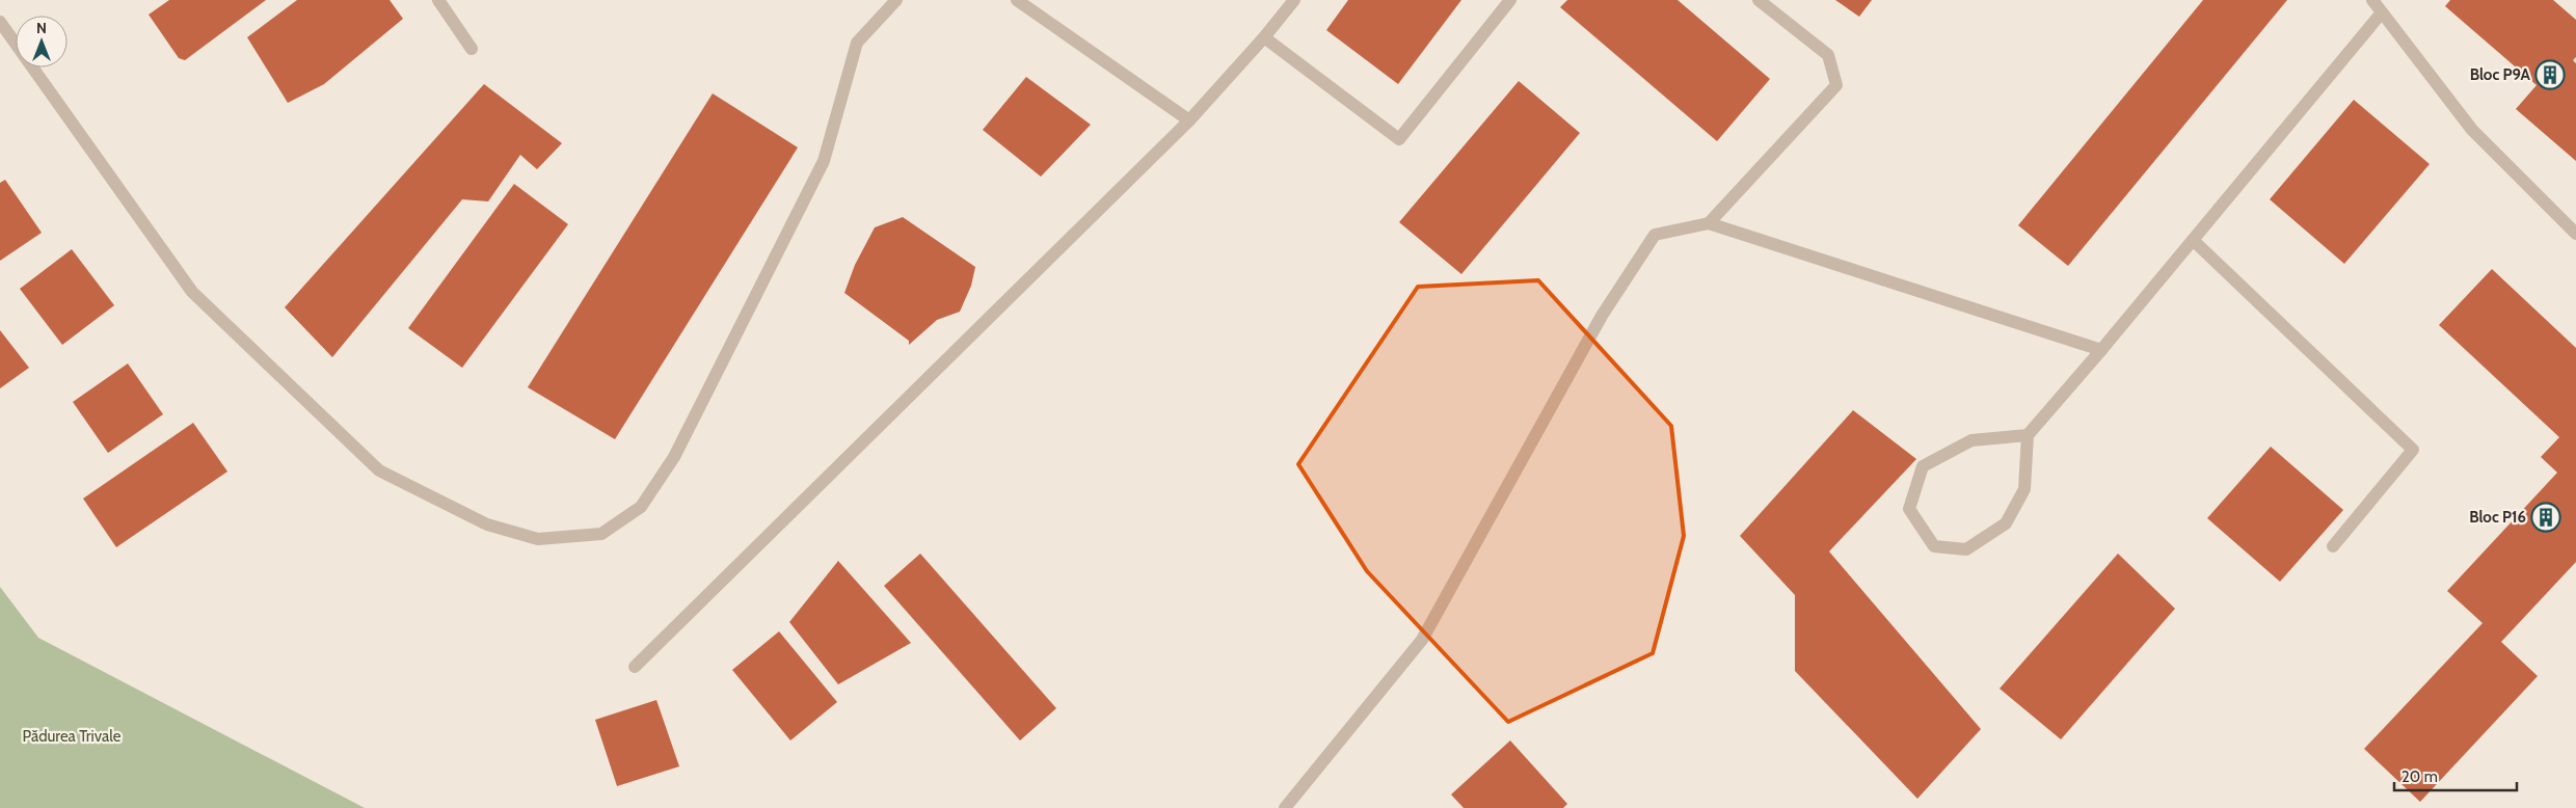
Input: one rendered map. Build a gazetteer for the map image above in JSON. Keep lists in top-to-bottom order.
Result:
{
  "parks": ["Pădurea Trivale"],
  "places": {
    "building": ["Bloc P9A", "Bloc P16"]
  },
  "scale_bar": "20 m",
  "north": "top"
}
